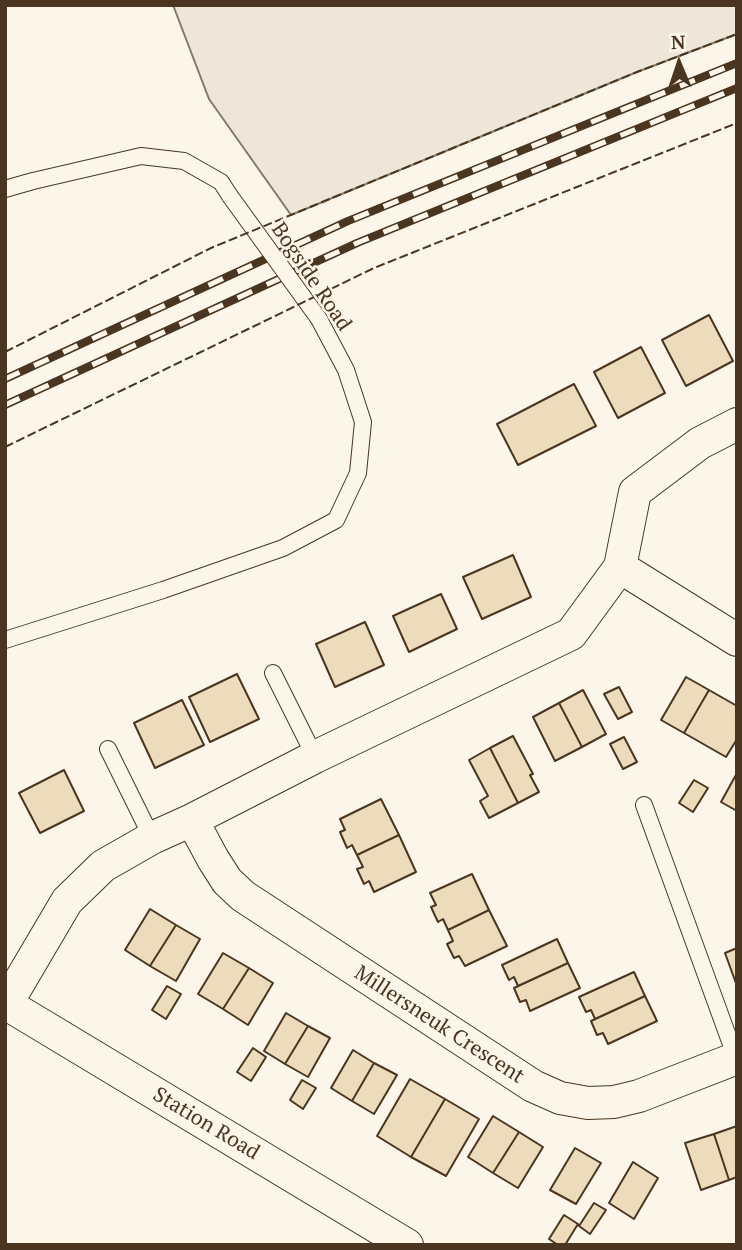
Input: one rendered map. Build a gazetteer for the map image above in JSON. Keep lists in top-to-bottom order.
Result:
{
  "streets": {
    "street": ["Millersneuk Crescent", "Station Road"],
    "lane": ["Bogside Road"]
  },
  "north": "top"
}
